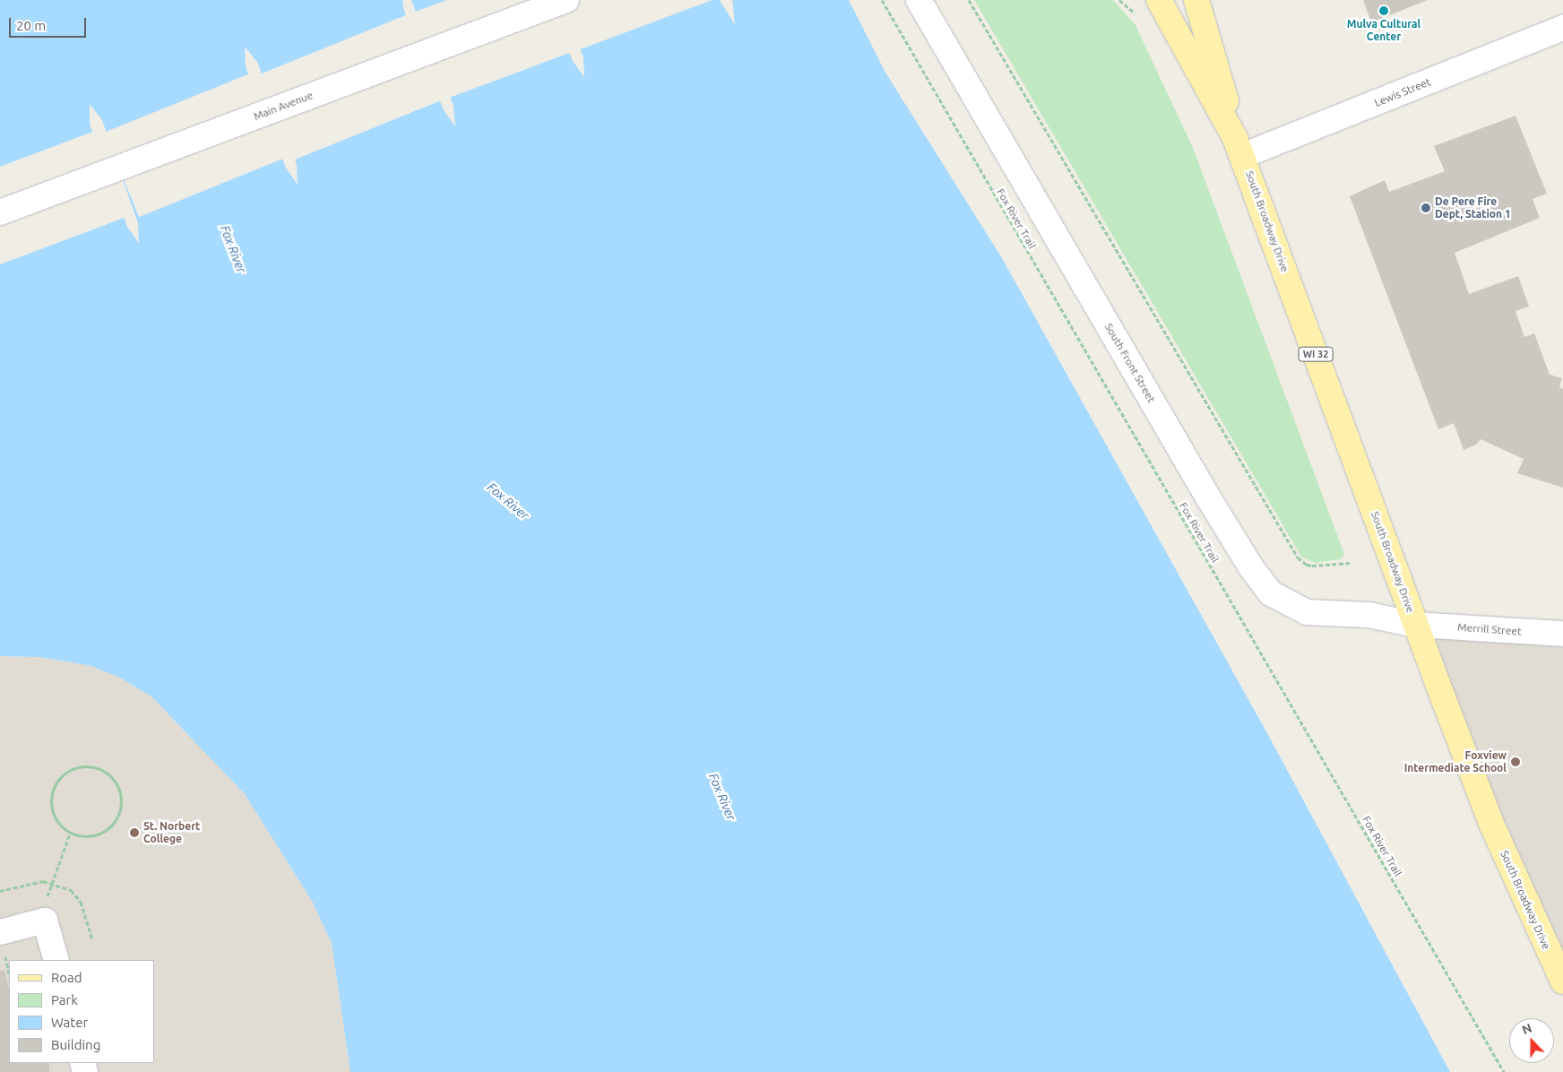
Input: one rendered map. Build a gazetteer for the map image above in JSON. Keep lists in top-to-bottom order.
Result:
{
  "streets": {
    "main road": ["South Broadway Drive", "WI 32"],
    "street": [
      "Lewis Street",
      "Main Avenue",
      "South Front Street",
      "Merrill Street"
    ],
    "path": ["Fox River Trail"]
  },
  "crossings": [
    ["Lewis Street", "South Broadway Drive"],
    ["Lewis Street", "WI 32"],
    ["South Broadway Drive", "WI 32"],
    ["South Broadway Drive", "South Front Street"],
    ["South Broadway Drive", "Merrill Street"],
    ["South Front Street", "Merrill Street"]
  ],
  "water": ["Fox River"],
  "places": [
    "Mulva Cultural Center",
    "De Pere Fire Dept, Station 1",
    "Foxview Intermediate School",
    "St. Norbert College"
  ],
  "legend": [
    "Road",
    "Park",
    "Water",
    "Building"
  ],
  "scale_bar": "20 m",
  "north": "top"
}
